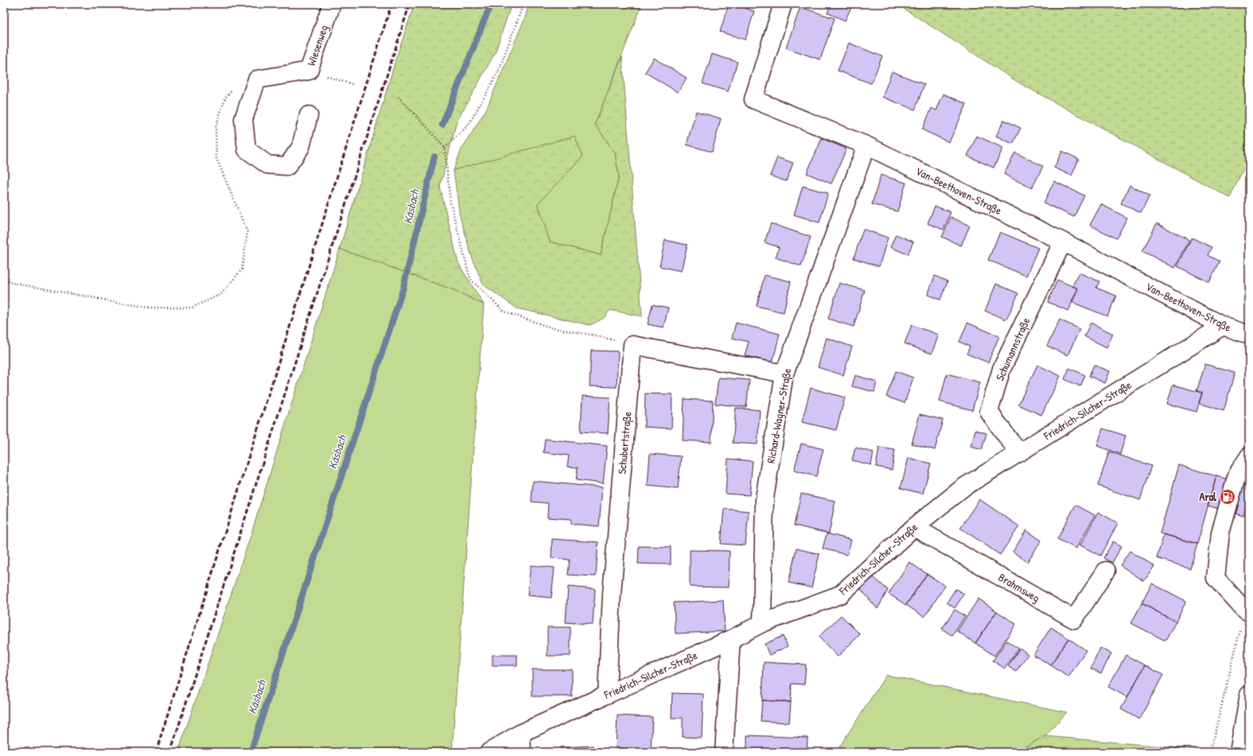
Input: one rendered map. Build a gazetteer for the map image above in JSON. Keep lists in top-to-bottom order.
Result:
{
  "streets": {
    "street": [
      "Wiesenweg",
      "Van-Beethoven-Straße",
      "Schumannstraße",
      "Friedrich-Silcher-Straße",
      "Richard-Wagner-Straße",
      "Schubertstraße",
      "Brahmsweg"
    ]
  },
  "crossings": [
    ["Van-Beethoven-Straße", "Schumannstraße"],
    ["Van-Beethoven-Straße", "Friedrich-Silcher-Straße"],
    ["Van-Beethoven-Straße", "Richard-Wagner-Straße"],
    ["Schumannstraße", "Friedrich-Silcher-Straße"],
    ["Friedrich-Silcher-Straße", "Richard-Wagner-Straße"],
    ["Friedrich-Silcher-Straße", "Schubertstraße"],
    ["Friedrich-Silcher-Straße", "Brahmsweg"]
  ],
  "water": ["Käsbach"],
  "places": {
    "fuel station": ["Aral"]
  }
}
